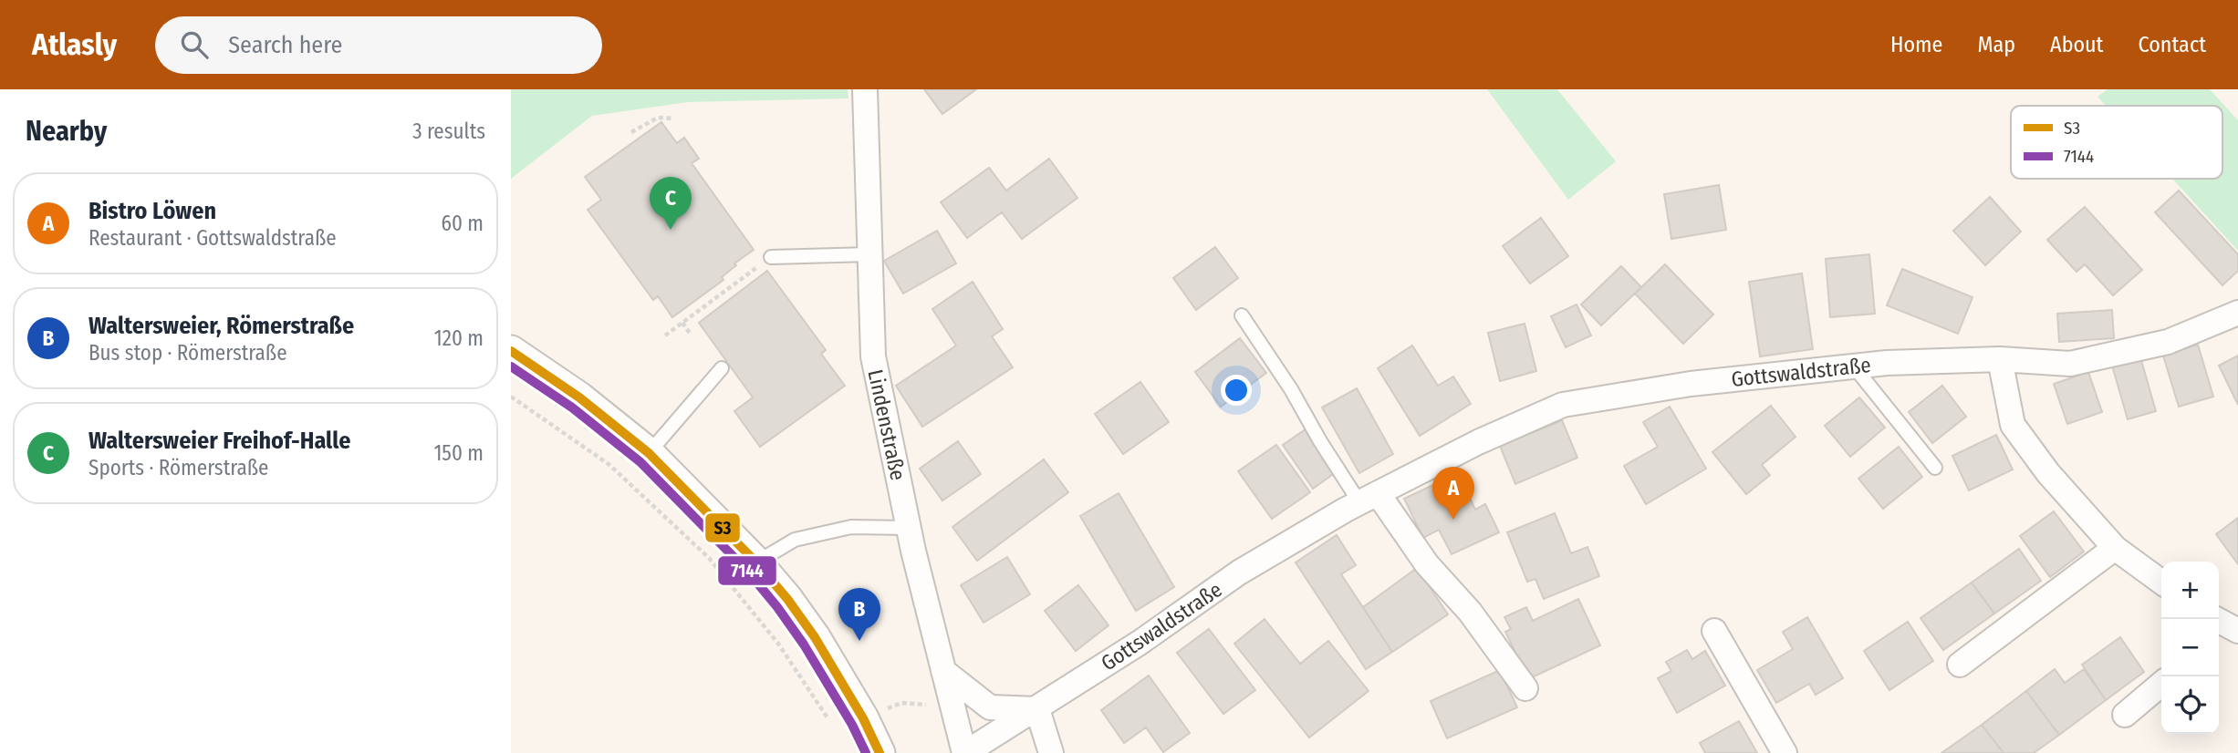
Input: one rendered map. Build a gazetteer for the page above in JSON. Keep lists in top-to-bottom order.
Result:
{
  "streets": {
    "street": ["Gottswaldstraße", "Lindenstraße"]
  },
  "crossings": [
    ["Gottswaldstraße", "Lindenstraße"]
  ],
  "lines": ["transit line S3", "transit line 7144"],
  "legend": ["S3", "7144"],
  "page": {
    "header": "Atlasly",
    "search": "Search here",
    "nav": [
      "Home",
      "Map",
      "About",
      "Contact"
    ],
    "heading": ["Nearby", "3 results"],
    "list": [
      {
        "mark": "A",
        "name": "Bistro Löwen",
        "note": "Restaurant · Gottswaldstraße",
        "value": "60 m"
      },
      {
        "mark": "B",
        "name": "Waltersweier, Römerstraße",
        "note": "Bus stop · Römerstraße",
        "value": "120 m"
      },
      {
        "mark": "C",
        "name": "Waltersweier Freihof-Halle",
        "note": "Sports · Römerstraße",
        "value": "150 m"
      }
    ],
    "pins": ["C", "A", "B"],
    "map_buttons": ["+", "−"]
  }
}
